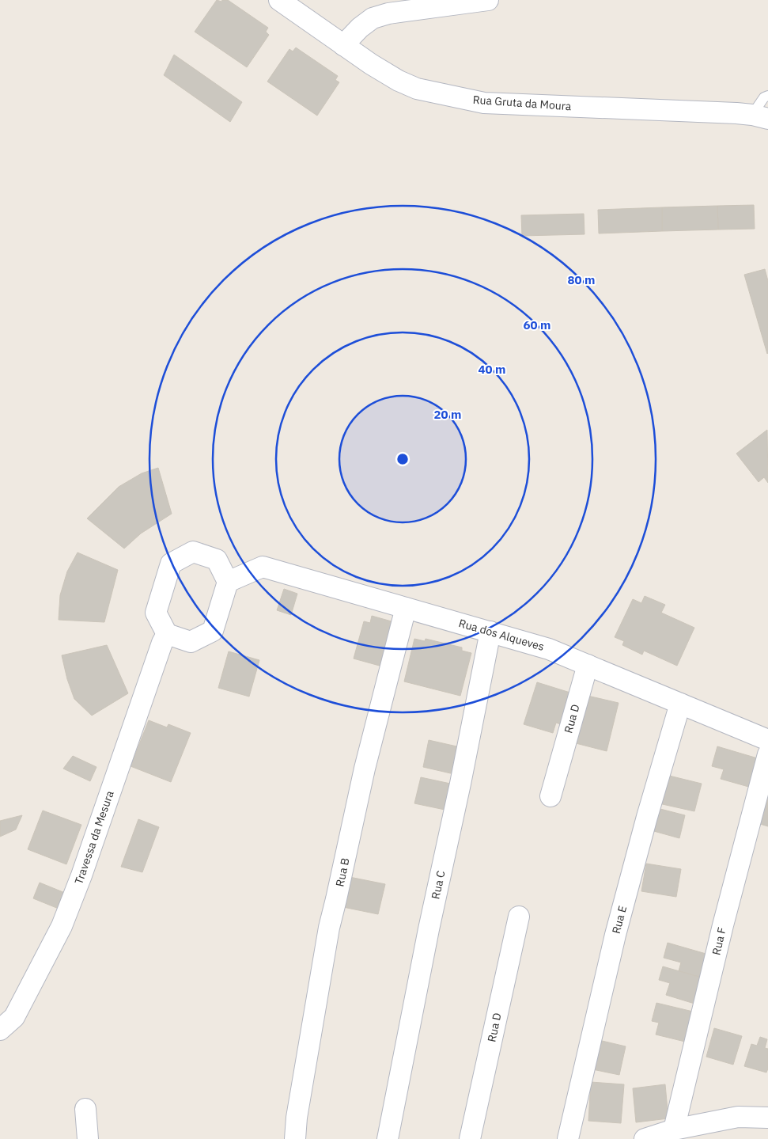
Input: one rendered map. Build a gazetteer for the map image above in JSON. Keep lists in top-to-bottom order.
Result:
{
  "streets": {
    "street": [
      "Rua Gruta da Moura",
      "Rua dos Alqueves",
      "Rua D",
      "Travessa da Mesura",
      "Rua B",
      "Rua C",
      "Rua E",
      "Rua F"
    ]
  },
  "crossings": [
    ["Rua dos Alqueves", "Rua D"],
    ["Rua dos Alqueves", "Travessa da Mesura"],
    ["Rua dos Alqueves", "Rua B"],
    ["Rua dos Alqueves", "Rua C"],
    ["Rua dos Alqueves", "Rua E"]
  ],
  "rings": [
    "80 m",
    "60 m",
    "40 m",
    "20 m"
  ]
}
